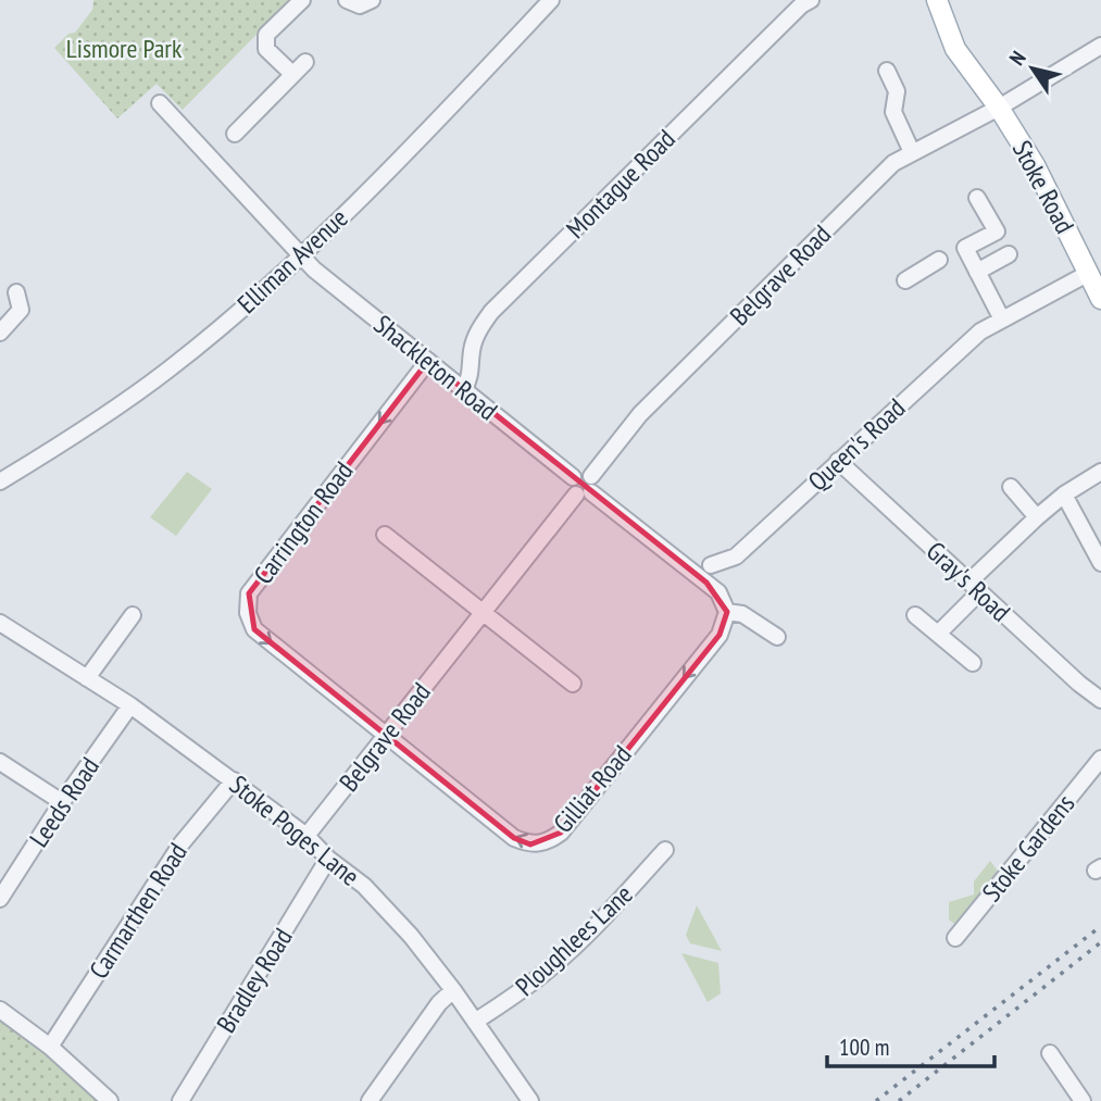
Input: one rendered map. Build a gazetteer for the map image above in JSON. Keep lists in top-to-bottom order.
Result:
{
  "streets": {
    "main road": ["Stoke Road"],
    "street": [
      "Montague Road",
      "Elliman Avenue",
      "Belgrave Road",
      "Shackleton Road",
      "Queen's Road",
      "Carrington Road",
      "Gray's Road",
      "Gilliat Road",
      "Leeds Road",
      "Stoke Poges Lane",
      "Stoke Gardens",
      "Carmarthen Road",
      "Ploughlees Lane",
      "Bradley Road"
    ]
  },
  "crossings": [
    ["Montague Road", "Shackleton Road"],
    ["Stoke Road", "Belgrave Road"],
    ["Stoke Road", "Queen's Road"],
    ["Elliman Avenue", "Shackleton Road"],
    ["Belgrave Road", "Shackleton Road"],
    ["Belgrave Road", "Carrington Road"],
    ["Belgrave Road", "Gilliat Road"],
    ["Belgrave Road", "Stoke Poges Lane"],
    ["Shackleton Road", "Carrington Road"],
    ["Queen's Road", "Gray's Road"],
    ["Carrington Road", "Gilliat Road"],
    ["Leeds Road", "Stoke Poges Lane"],
    ["Stoke Poges Lane", "Carmarthen Road"],
    ["Stoke Poges Lane", "Ploughlees Lane"],
    ["Stoke Poges Lane", "Bradley Road"]
  ],
  "parks": ["Lismore Park"],
  "scale_bar": "100 m",
  "north": "top left"
}
